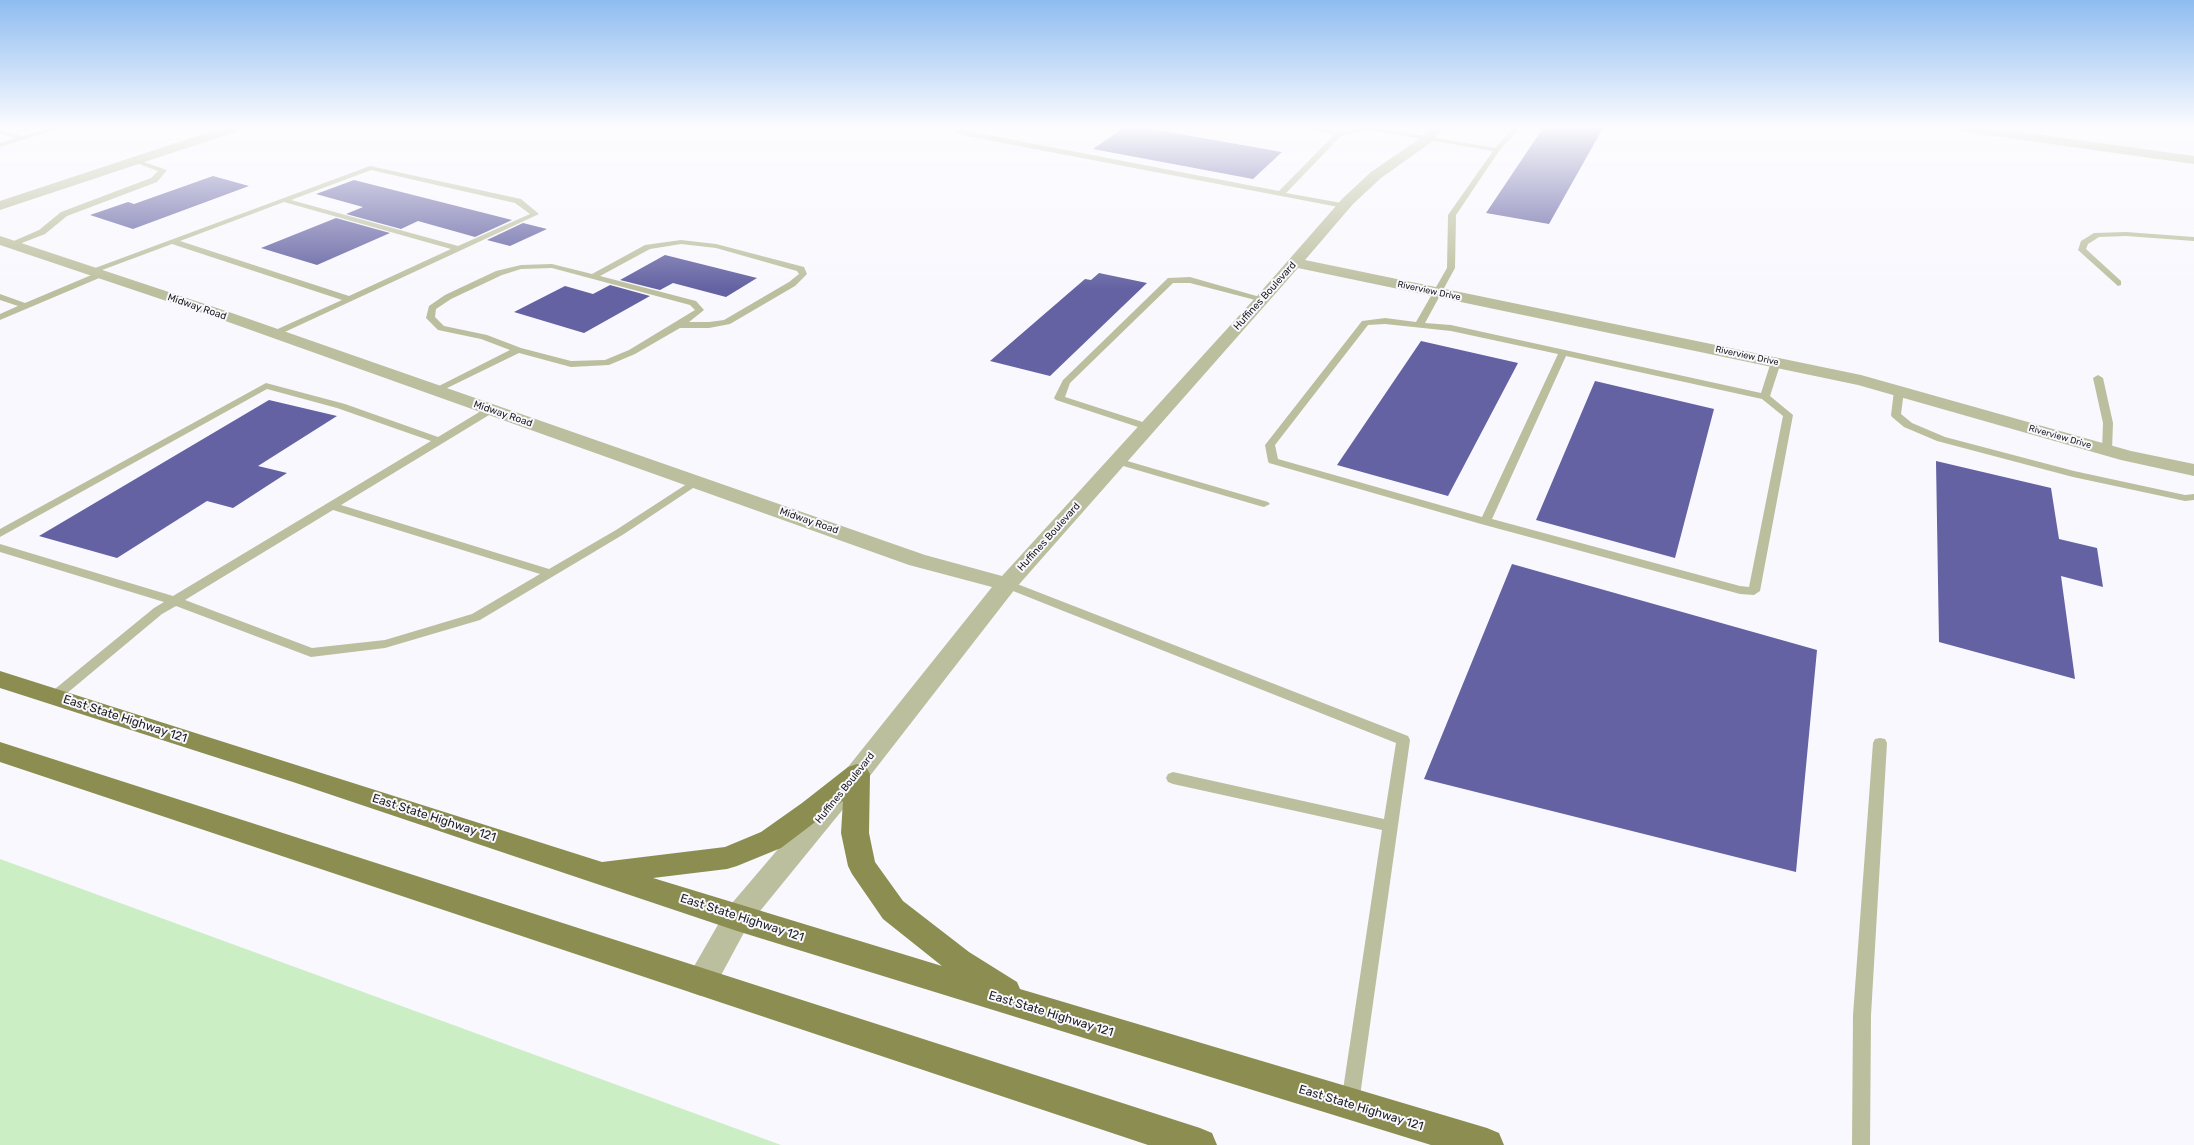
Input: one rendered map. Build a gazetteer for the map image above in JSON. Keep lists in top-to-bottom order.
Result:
{
  "streets": {
    "main road": ["East State Highway 121"],
    "street": ["Riverview Drive", "Huffines Boulevard", "Midway Road"]
  },
  "crossings": [
    ["Riverview Drive", "Huffines Boulevard"],
    ["Huffines Boulevard", "Midway Road"],
    ["Huffines Boulevard", "East State Highway 121"]
  ]
}
